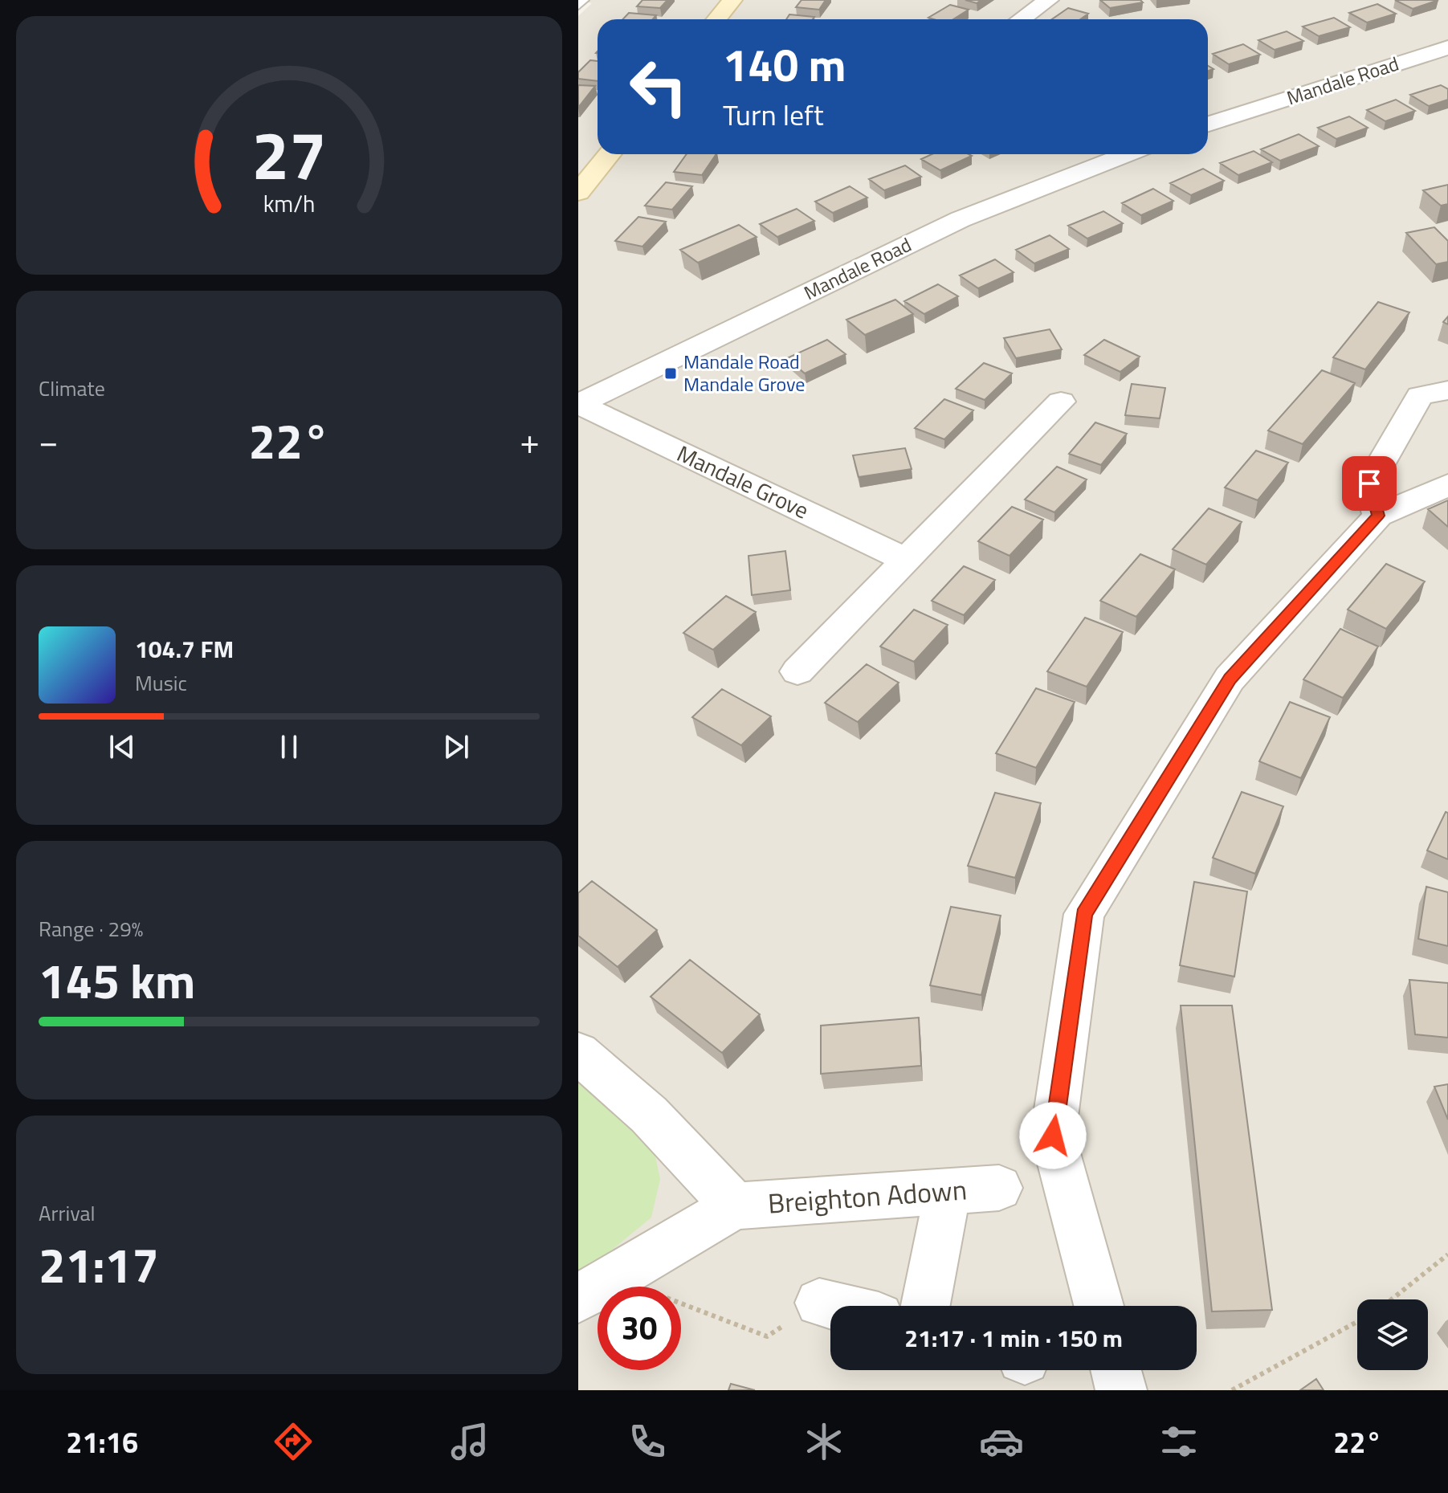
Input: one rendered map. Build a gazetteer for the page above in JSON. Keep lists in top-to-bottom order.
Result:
{
  "streets": {
    "street": ["Mandale Road", "Mandale Grove", "Breighton Adown"]
  },
  "crossings": [
    ["Mandale Road", "Mandale Grove"]
  ],
  "places": {
    "transit": ["Mandale Road Mandale Grove"]
  },
  "page": {
    "turn": ["140 m", "Turn left"],
    "tile": [
      "Climate",
      ["Range · 29%", "145 km"],
      ["Arrival", "21:17"]
    ],
    "heat": ["−", "22°", "+"],
    "song": ["104.7 FM", "Music"],
    "limit": "30",
    "trip": "21:17 · 1 min · 150 m",
    "tabs": ["21:16", "22°"],
    "gauge": ["27", "km/h"]
  }
}
